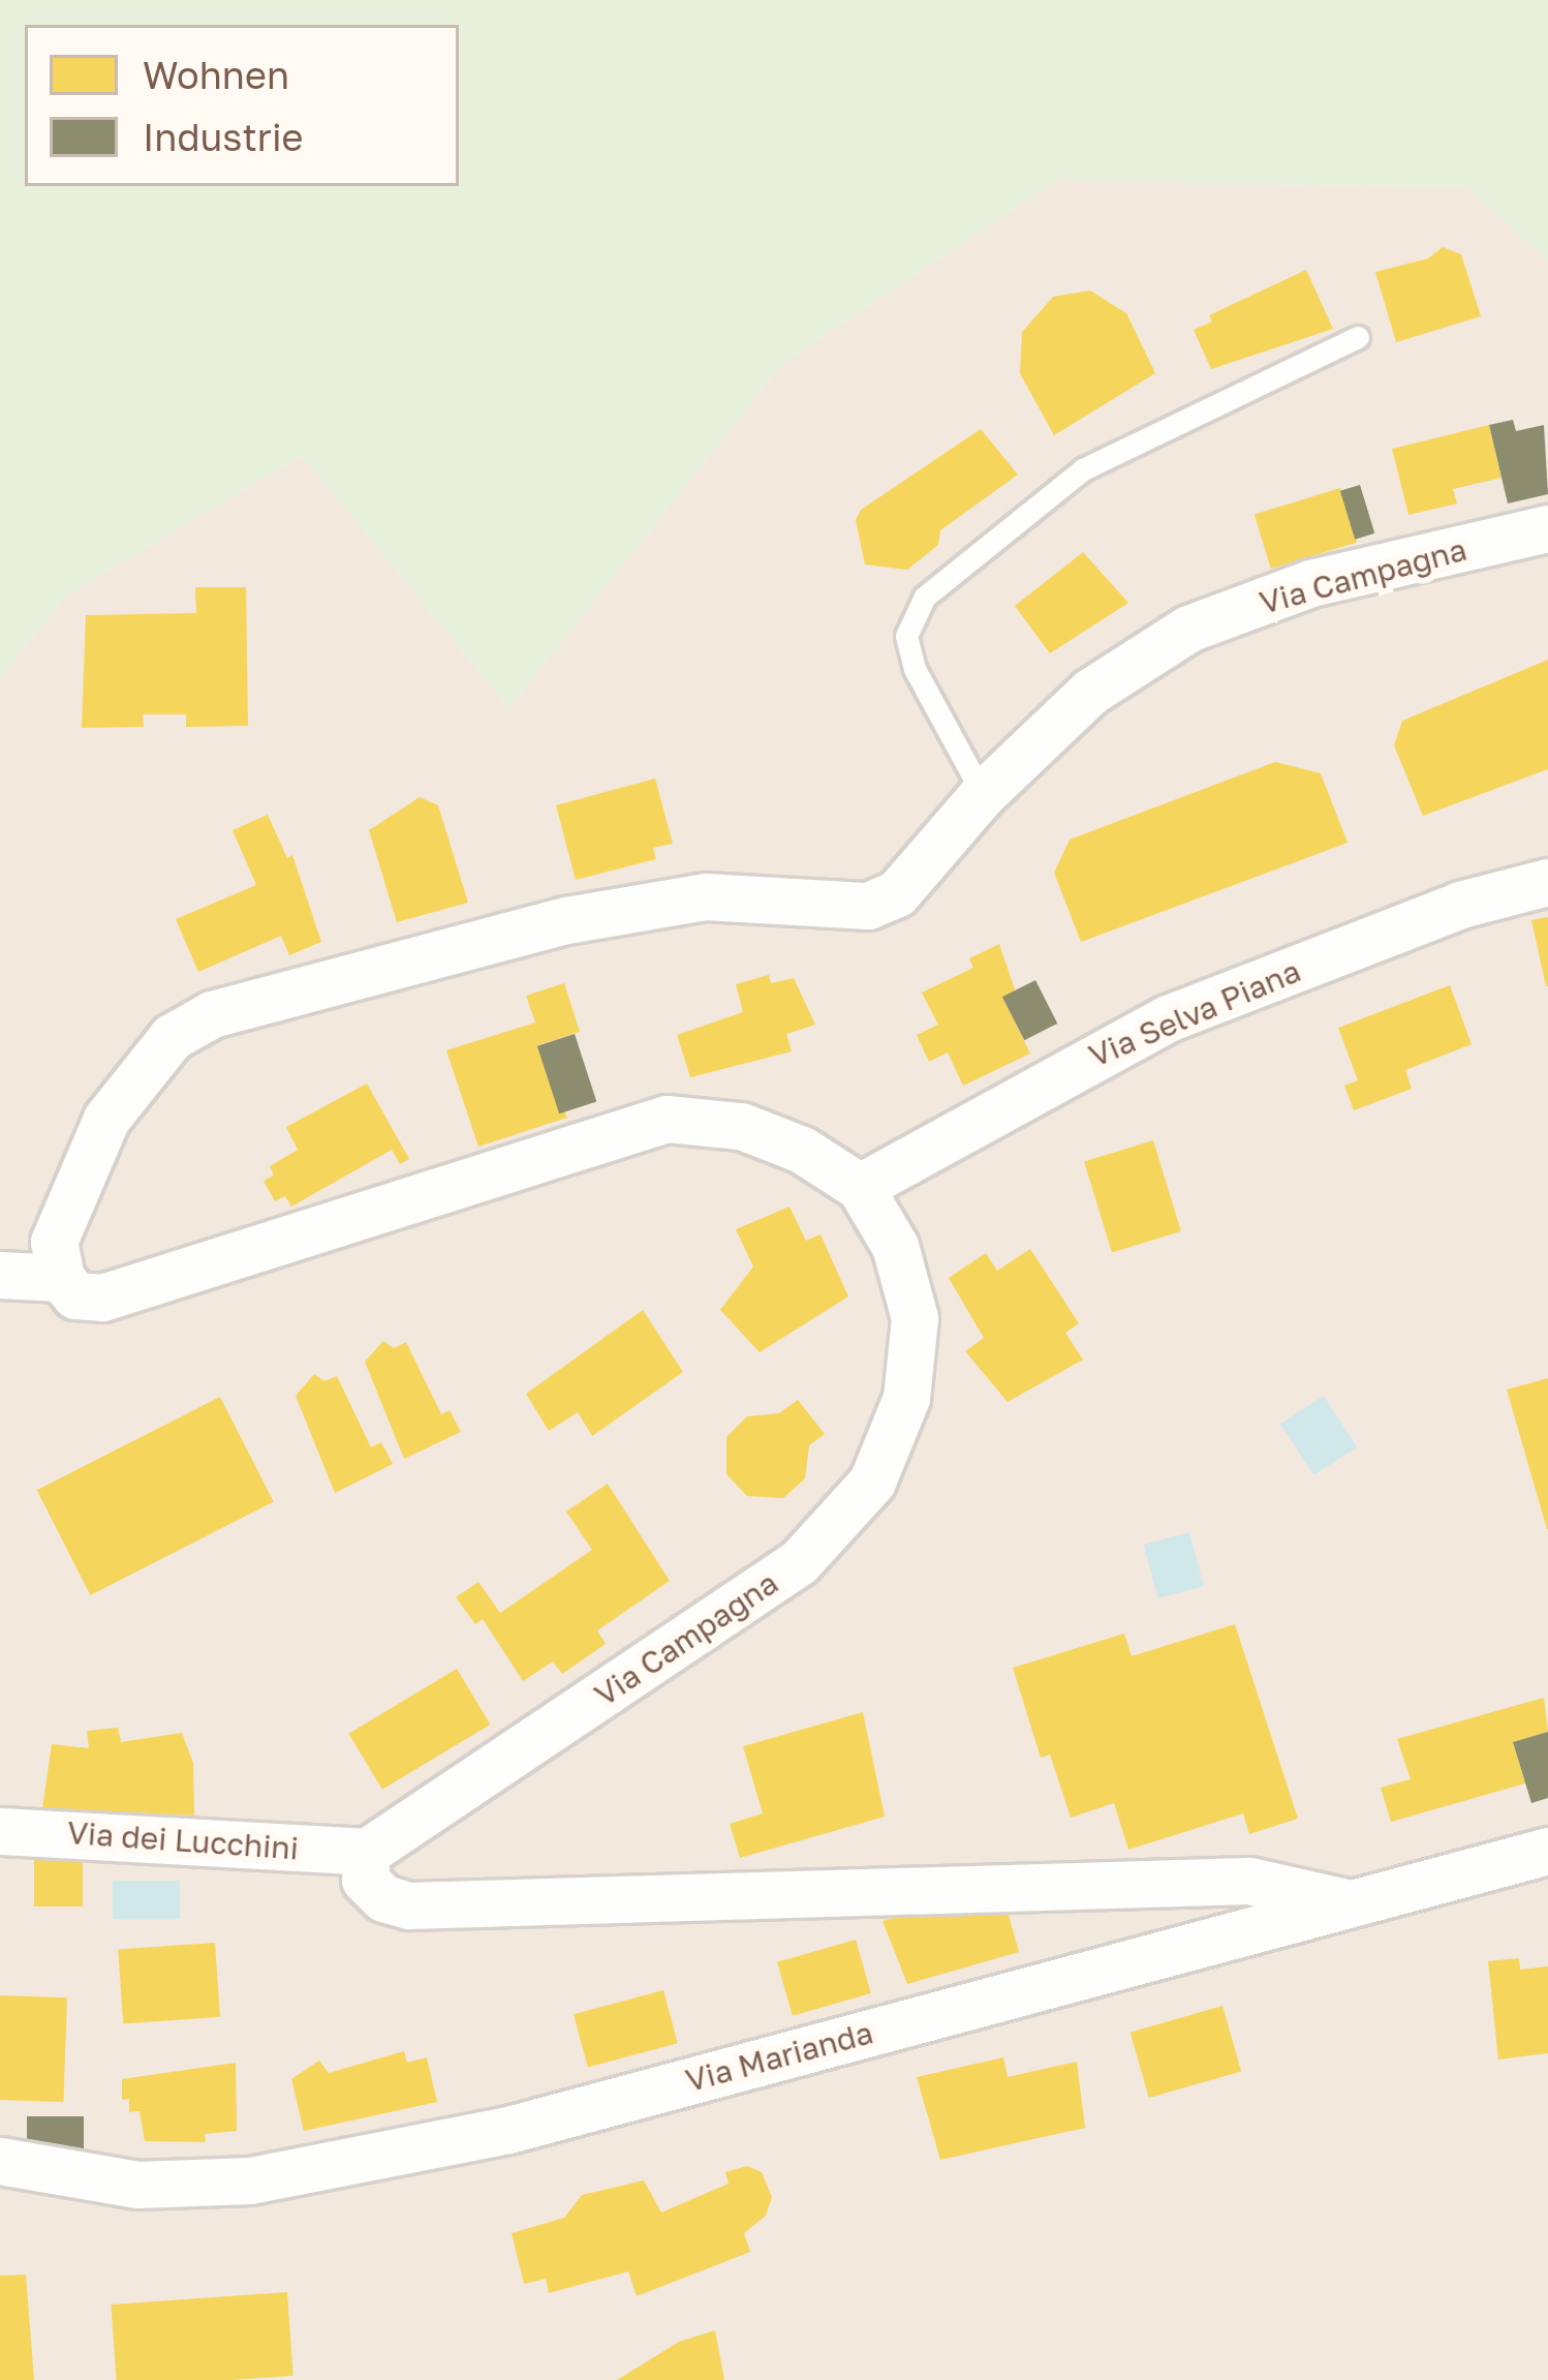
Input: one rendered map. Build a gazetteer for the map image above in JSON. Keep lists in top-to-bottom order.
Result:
{
  "streets": {
    "street": [
      "Via Campagna",
      "Via Selva Piana",
      "Via dei Lucchini",
      "Via Marianda"
    ]
  },
  "crossings": [
    ["Via Campagna", "Via Selva Piana"],
    ["Via Campagna", "Via dei Lucchini"]
  ],
  "legend": ["Wohnen", "Industrie"]
}
